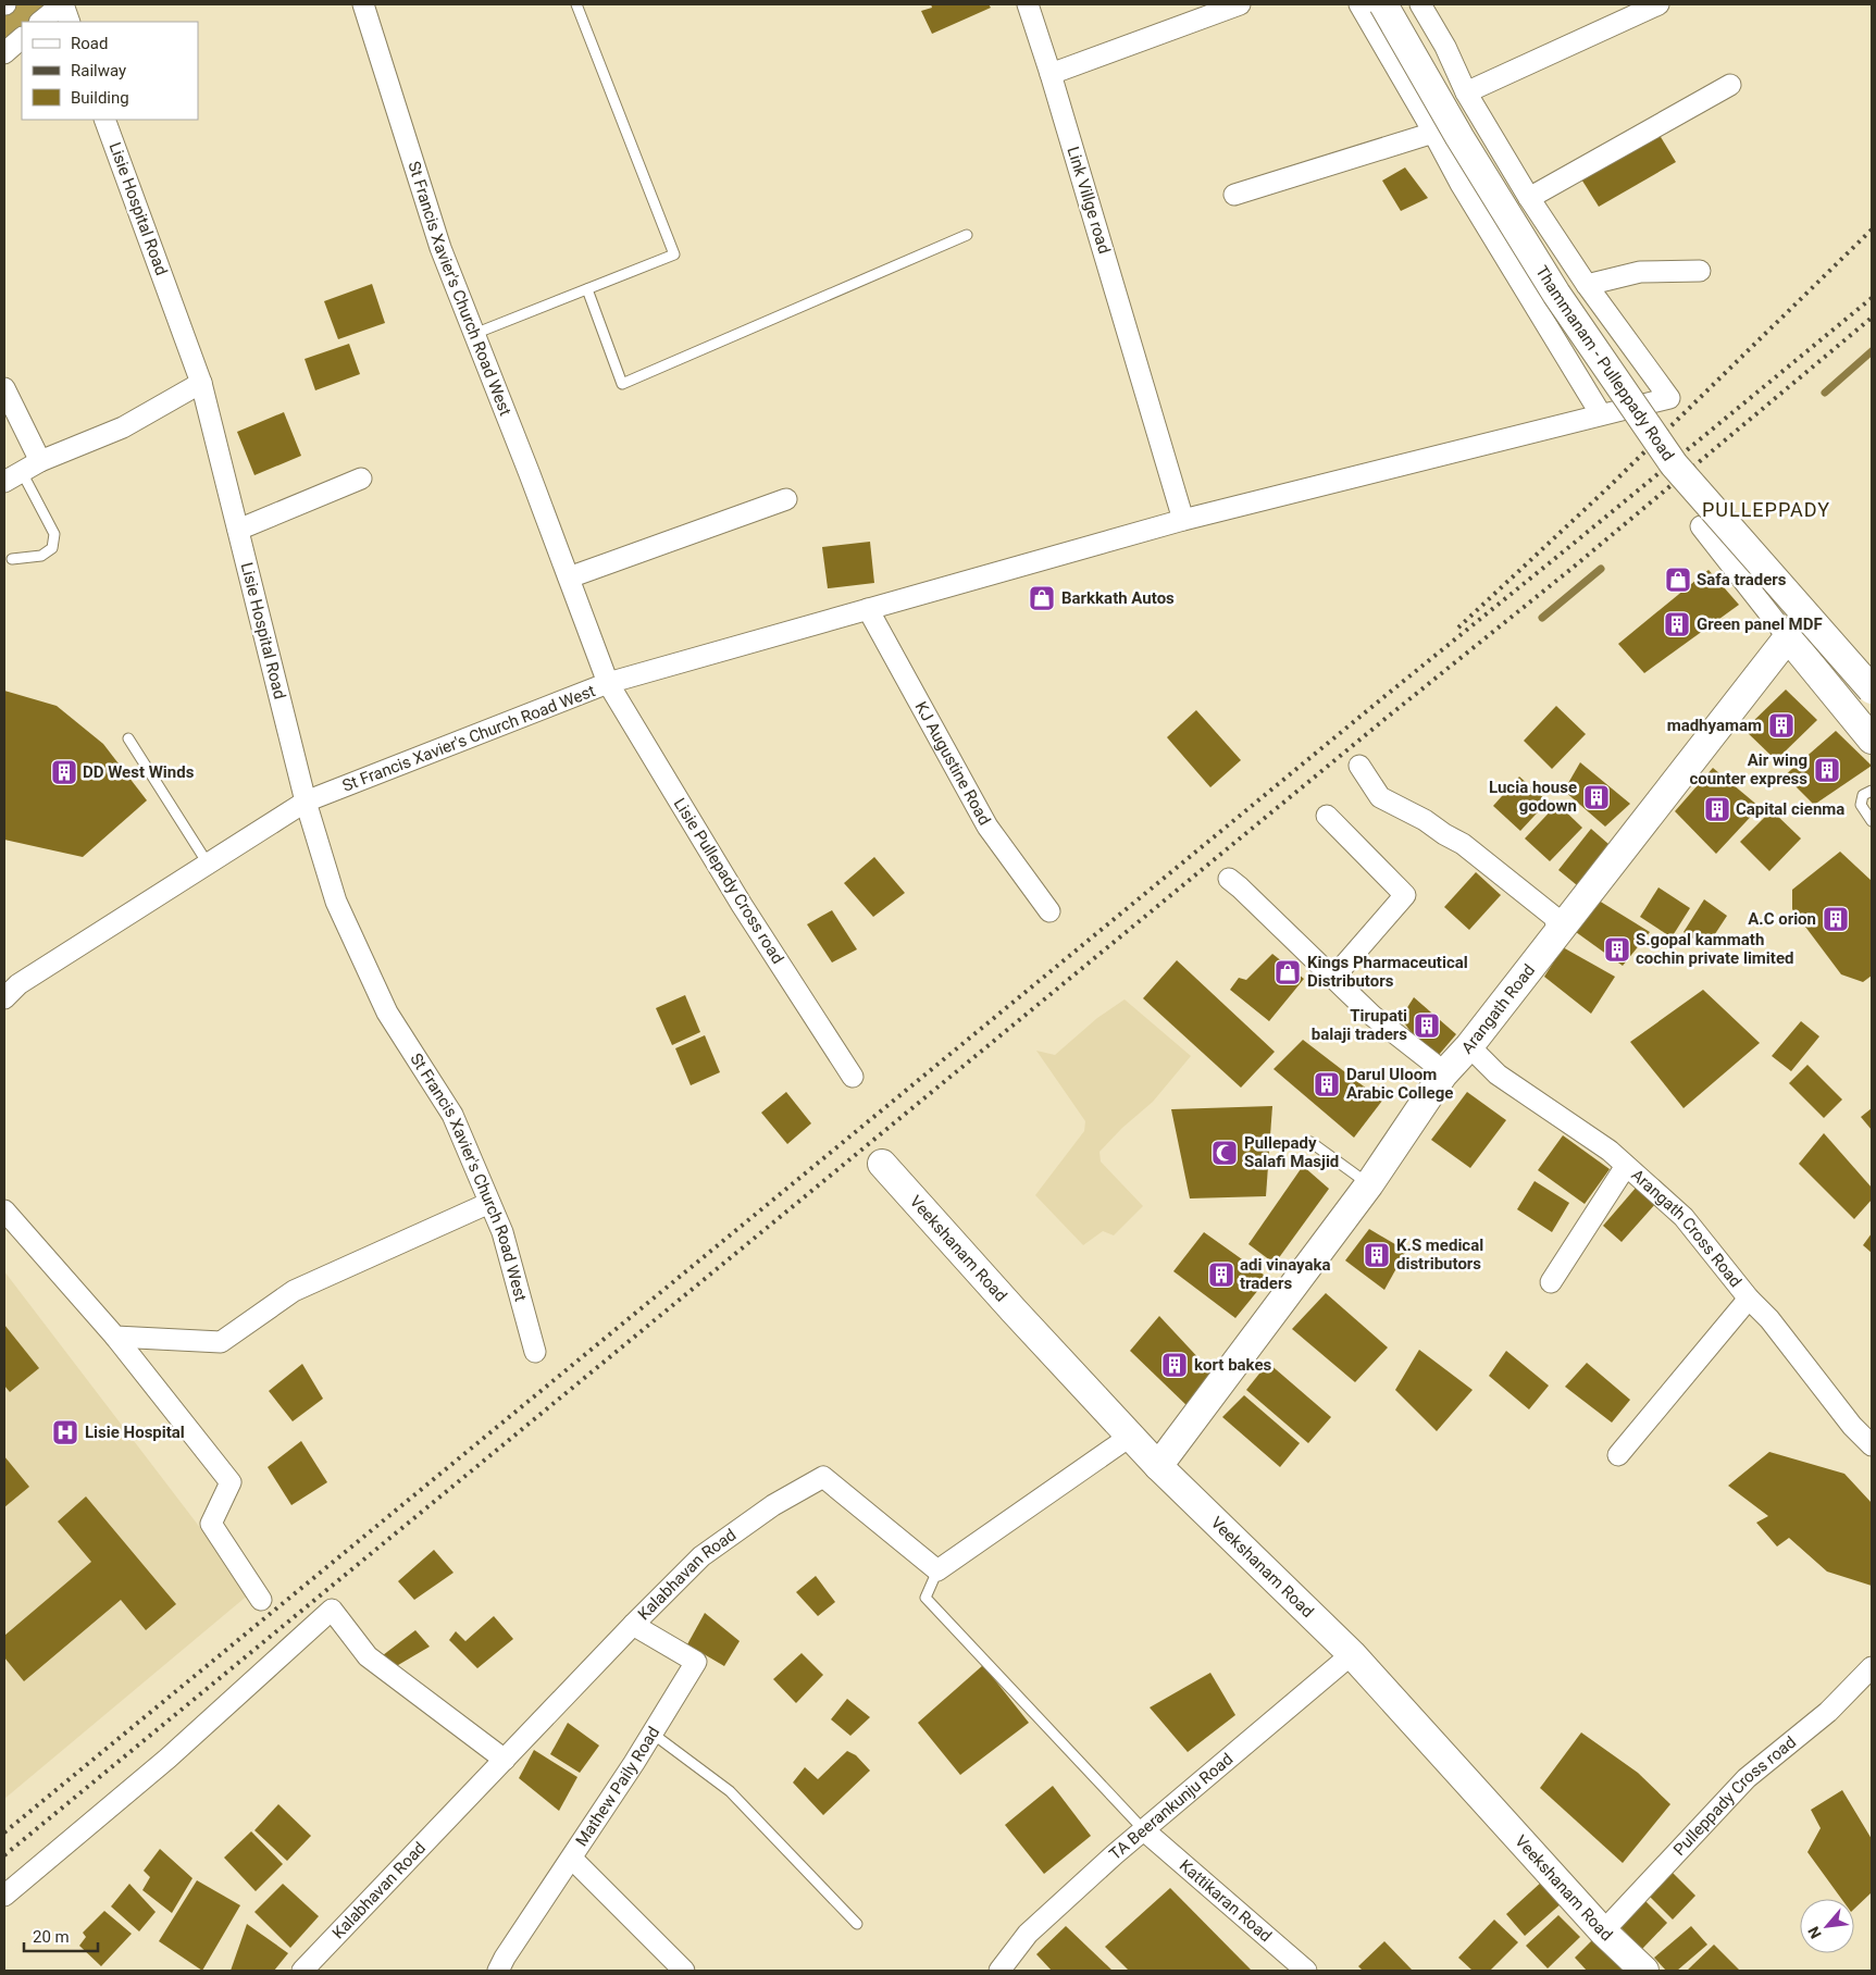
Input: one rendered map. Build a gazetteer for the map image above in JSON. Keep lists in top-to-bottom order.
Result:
{
  "streets": {
    "street": [
      "Link Villge road",
      "Lisie Hospital Road",
      "St Francis Xavier's Church Road West",
      "Thammanam - Pulleppady Road",
      "KJ Augustine Road",
      "Lisie Pullepady Cross road",
      "Arangath Road",
      "Arangath Cross Road",
      "Veekshanam Road",
      "Kalabhavan Road",
      "Mathew Paily Road",
      "Pulleppady Cross road",
      "TA Beerankunju Road",
      "Kattikaran Road"
    ]
  },
  "crossings": [
    ["Lisie Hospital Road", "St Francis Xavier's Church Road West"],
    ["St Francis Xavier's Church Road West", "Lisie Pullepady Cross road"],
    ["Arangath Road", "Arangath Cross Road"],
    ["Arangath Road", "Veekshanam Road"],
    ["Veekshanam Road", "Pulleppady Cross road"],
    ["Veekshanam Road", "TA Beerankunju Road"],
    ["Kalabhavan Road", "Mathew Paily Road"],
    ["TA Beerankunju Road", "Kattikaran Road"]
  ],
  "districts": ["PULLEPPADY"],
  "places": {
    "shop": ["Safa traders", "Barkkath Autos", "Kings Pharmaceutical Distributors"],
    "building": [
      "Green panel MDF",
      "madhyamam",
      "Air wing counter express",
      "DD West Winds",
      "Lucia house godown",
      "Capital cienma",
      "A.C orion",
      "S.gopal kammath cochin private limited",
      "Tirupati balaji traders",
      "Darul Uloom Arabic College",
      "K.S medical distributors",
      "adi vinayaka traders",
      "kort bakes"
    ],
    "mosque": ["Pullepady Salafi Masjid"],
    "hospital": ["Lisie Hospital"]
  },
  "legend": ["Road", "Railway", "Building"],
  "scale_bar": "20 m",
  "north": "bottom left"
}
